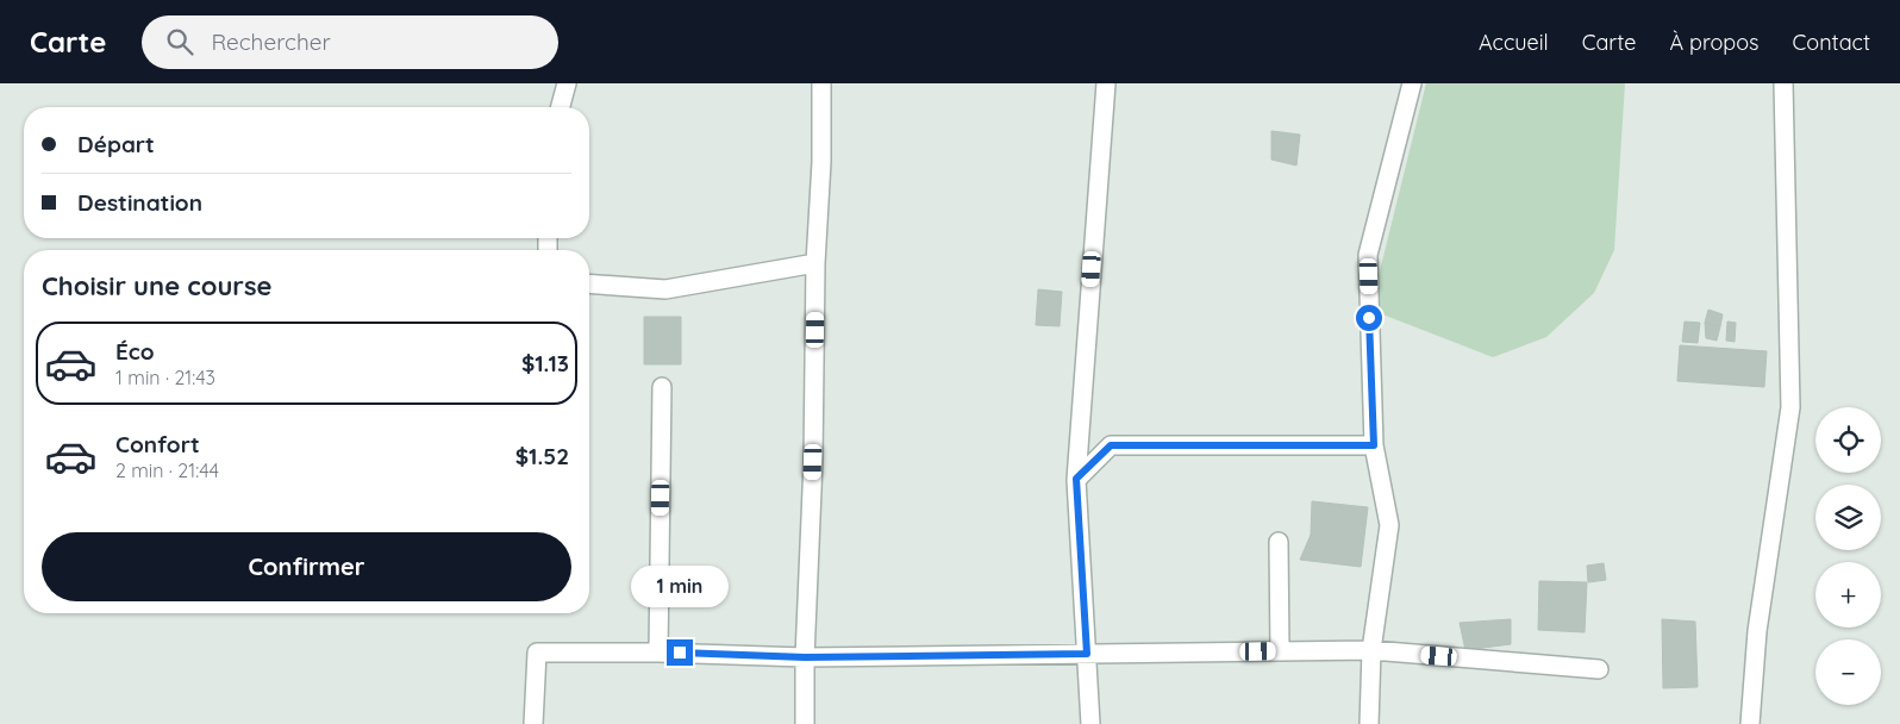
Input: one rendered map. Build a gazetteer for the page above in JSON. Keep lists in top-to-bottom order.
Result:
{
  "page": {
    "header": "Carte",
    "search": "Rechercher",
    "nav": [
      "Accueil",
      "Carte",
      "À propos",
      "Contact"
    ],
    "banner": ["Départ", "Destination"],
    "heading": "Choisir une course",
    "list": [
      {
        "name": "Éco",
        "note": "1 min · 21:43",
        "value": "$1.13"
      },
      {
        "name": "Confort",
        "note": "2 min · 21:44",
        "value": "$1.52"
      }
    ],
    "map_buttons": ["+", "−"],
    "buttons": "Confirmer",
    "bubble": "1 min"
  }
}
